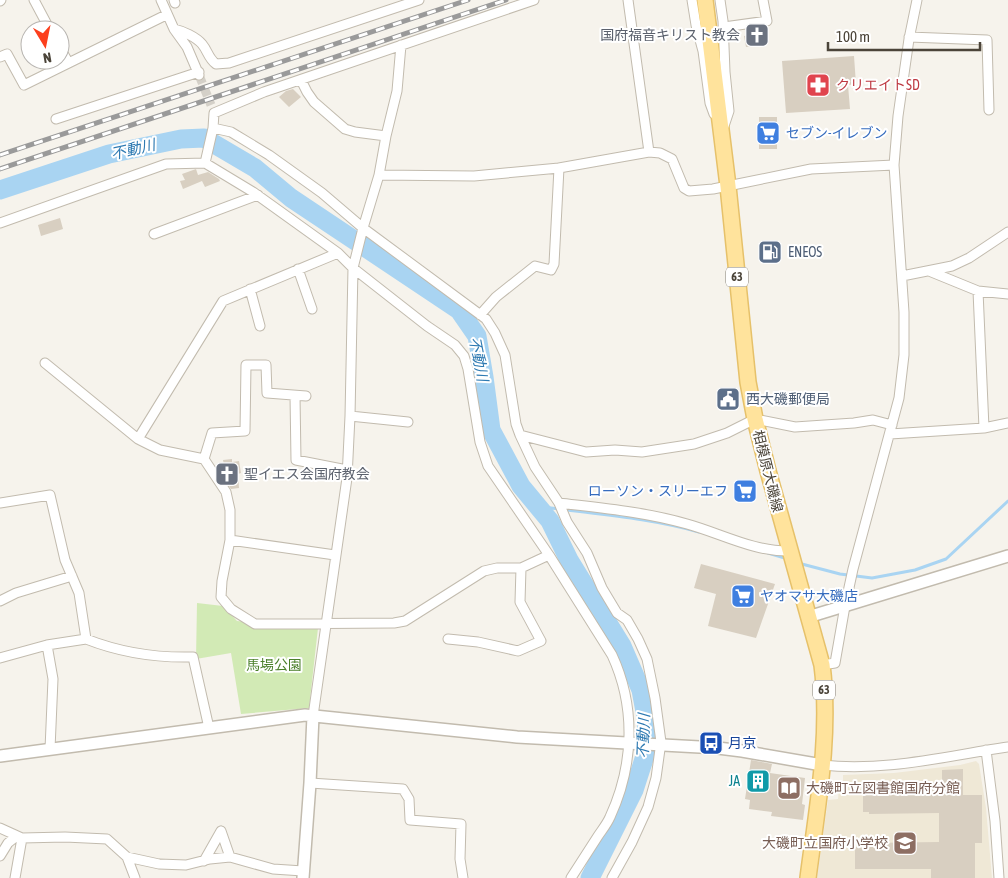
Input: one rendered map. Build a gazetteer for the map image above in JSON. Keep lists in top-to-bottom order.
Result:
{
  "streets": {
    "main road": ["63", "相模原大磯線"]
  },
  "water": ["不動川"],
  "parks": ["馬場公園"],
  "places": {
    "church": ["国府福音キリスト教会", "聖イエス会国府教会"],
    "pharmacy": ["クリエイトSD"],
    "supermarket": ["セブン-イレブン", "ローソン・スリーエフ", "ヤオマサ大磯店"],
    "fuel station": ["ENEOS"],
    "public building": ["西大磯郵便局"],
    "bus stop": ["月京"],
    "building": ["JA"],
    "library": ["大磯町立図書館国府分館"],
    "school or university": ["大磯町立国府小学校"]
  },
  "scale_bar": "100 m",
  "north": "bottom"
}
